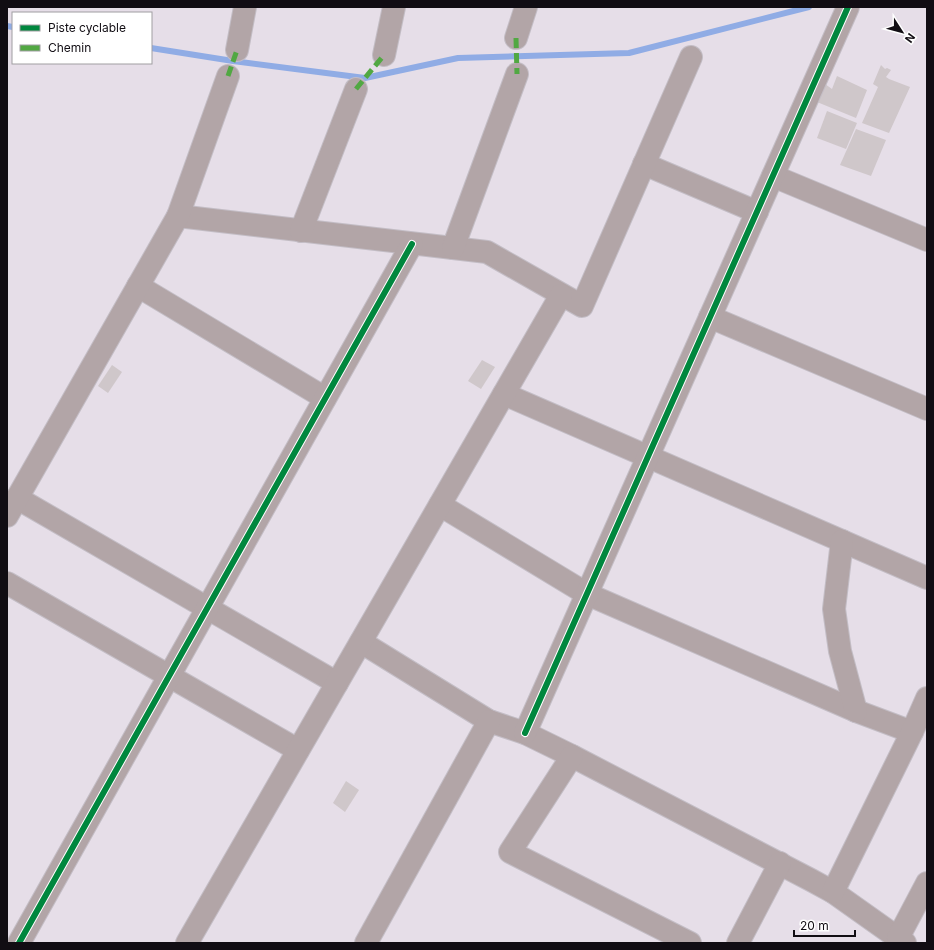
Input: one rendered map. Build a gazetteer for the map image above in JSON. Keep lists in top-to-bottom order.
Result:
{
  "legend": ["Piste cyclable", "Chemin"],
  "scale_bar": "20 m",
  "north": "bottom right"
}
